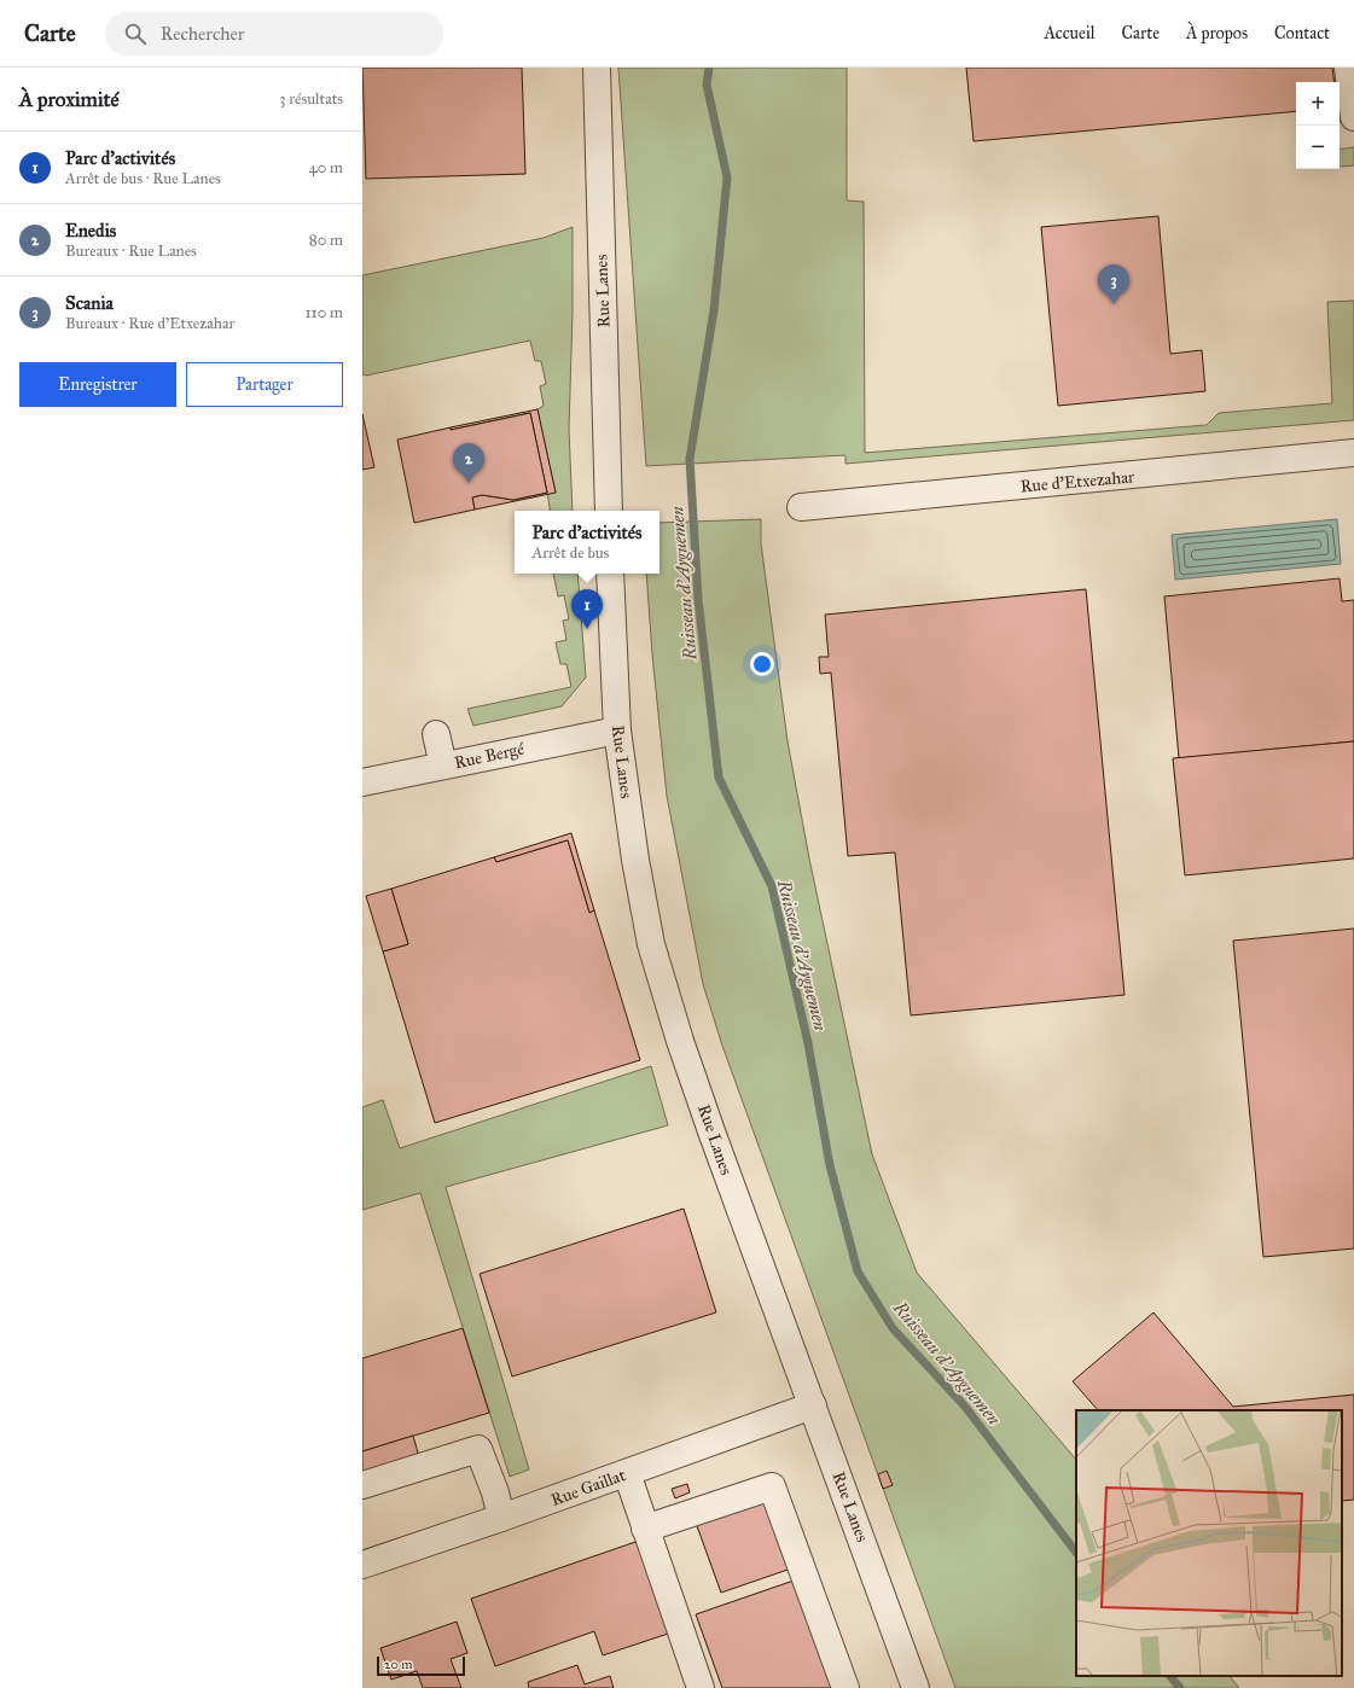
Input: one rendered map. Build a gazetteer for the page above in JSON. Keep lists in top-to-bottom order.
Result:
{
  "streets": {
    "street": [
      "Rue Lanes",
      "Rue d'Etxezahar",
      "Rue Bergé",
      "Rue Gaillat"
    ]
  },
  "crossings": [
    ["Rue Lanes", "Rue Bergé"],
    ["Rue Lanes", "Rue Gaillat"]
  ],
  "water": ["Ruisseau d'Ayguemen"],
  "scale_bar": "20 m",
  "page": {
    "header": "Carte",
    "search": "Rechercher",
    "nav": [
      "Accueil",
      "Carte",
      "À propos",
      "Contact"
    ],
    "heading": ["À proximité", "3 résultats"],
    "map_buttons": ["+", "−"],
    "list": [
      {
        "mark": "1",
        "name": "Parc d'activités",
        "note": "Arrêt de bus · Rue Lanes",
        "value": "40 m"
      },
      {
        "mark": "2",
        "name": "Enedis",
        "note": "Bureaux · Rue Lanes",
        "value": "80 m"
      },
      {
        "mark": "3",
        "name": "Scania",
        "note": "Bureaux · Rue d'Etxezahar",
        "value": "110 m"
      }
    ],
    "pins": ["3", "2", "1"],
    "buttons": ["Enregistrer", "Partager"],
    "popup": ["Parc d'activités", "Arrêt de bus"],
    "scale": "20 m"
  }
}
